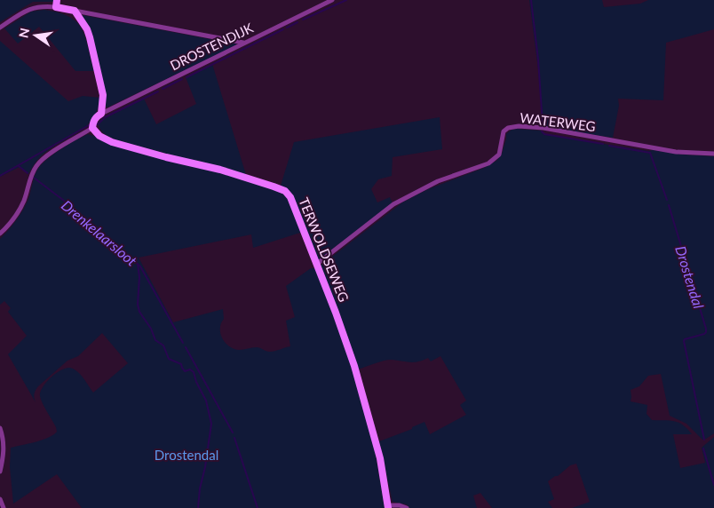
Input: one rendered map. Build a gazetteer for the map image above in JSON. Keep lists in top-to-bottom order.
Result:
{
  "streets": {
    "street": ["DROSTENDIJK", "WATERWEG", "TERWOLDSEWEG"]
  },
  "crossings": [
    ["WATERWEG", "TERWOLDSEWEG"]
  ],
  "water": ["Drenkelaarsloot", "Drostendal"],
  "parks": ["Drostendal"],
  "north": "left"
}
